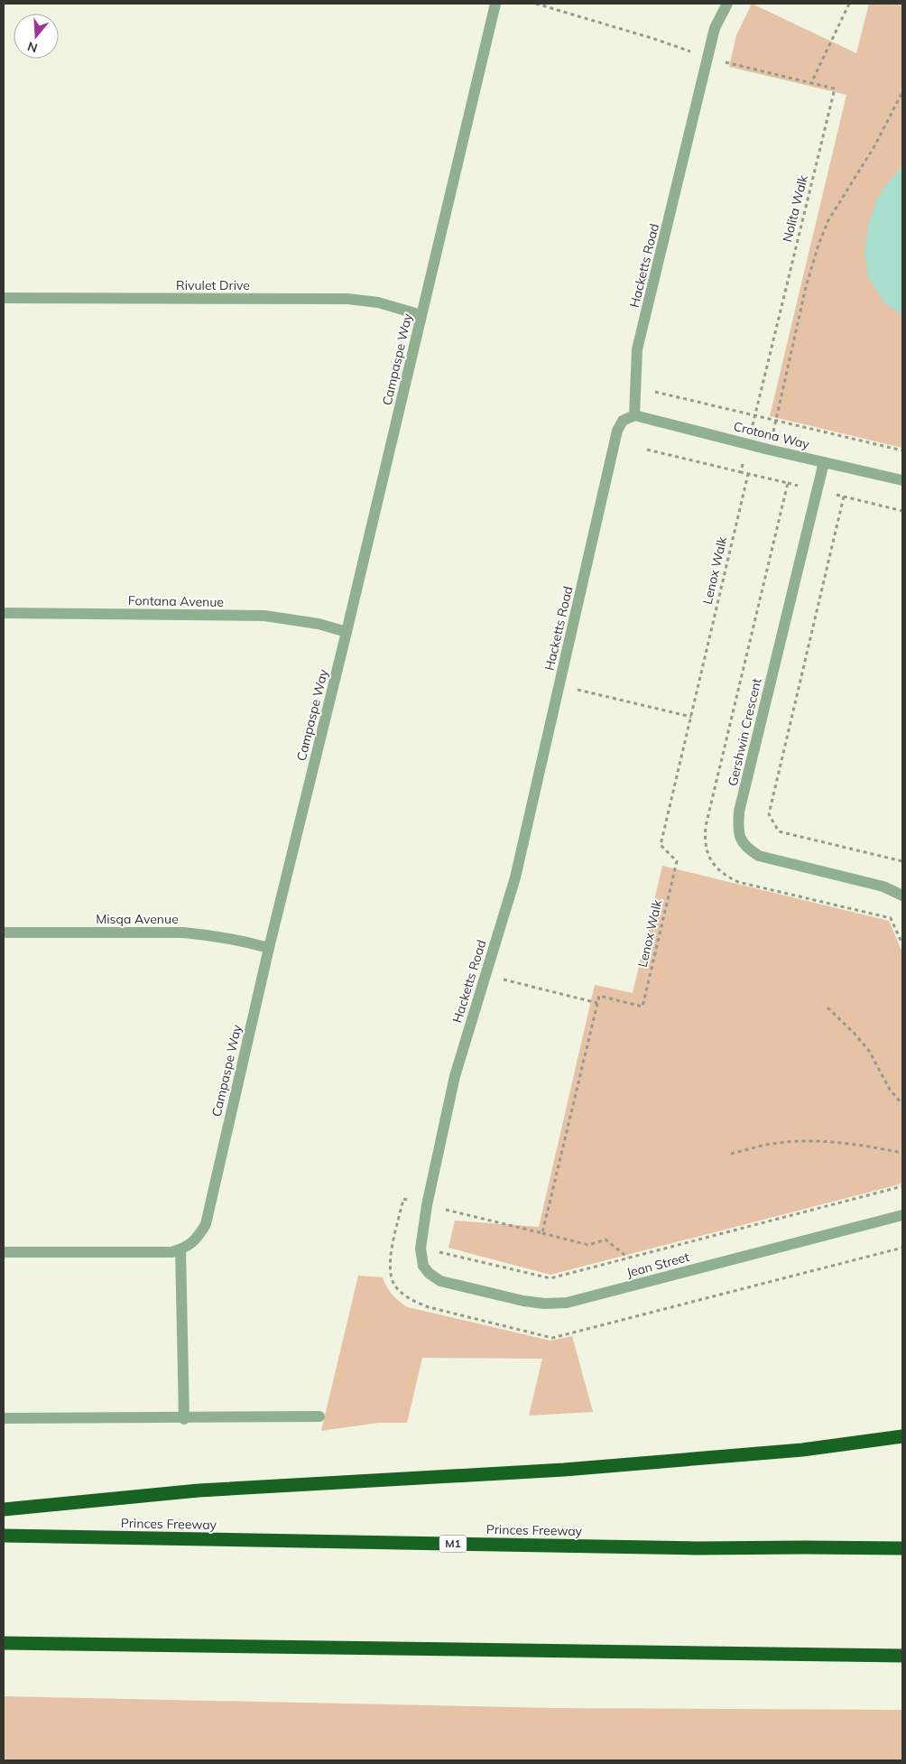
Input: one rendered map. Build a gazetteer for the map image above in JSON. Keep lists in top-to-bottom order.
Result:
{
  "streets": {
    "highway": ["Princes Freeway", "M1"],
    "street": [
      "Hacketts Road",
      "Rivulet Drive",
      "Campaspe Way",
      "Crotona Way",
      "Fontana Avenue",
      "Gershwin Crescent",
      "Misqa Avenue",
      "Jean Street"
    ],
    "path": ["Nolita Walk", "Lenox Walk"]
  },
  "crossings": [
    ["Nolita Walk", "Crotona Way"],
    ["Hacketts Road", "Crotona Way"],
    ["Hacketts Road", "Jean Street"],
    ["Rivulet Drive", "Campaspe Way"],
    ["Campaspe Way", "Fontana Avenue"],
    ["Campaspe Way", "Misqa Avenue"],
    ["Crotona Way", "Gershwin Crescent"]
  ],
  "north": "bottom"
}
